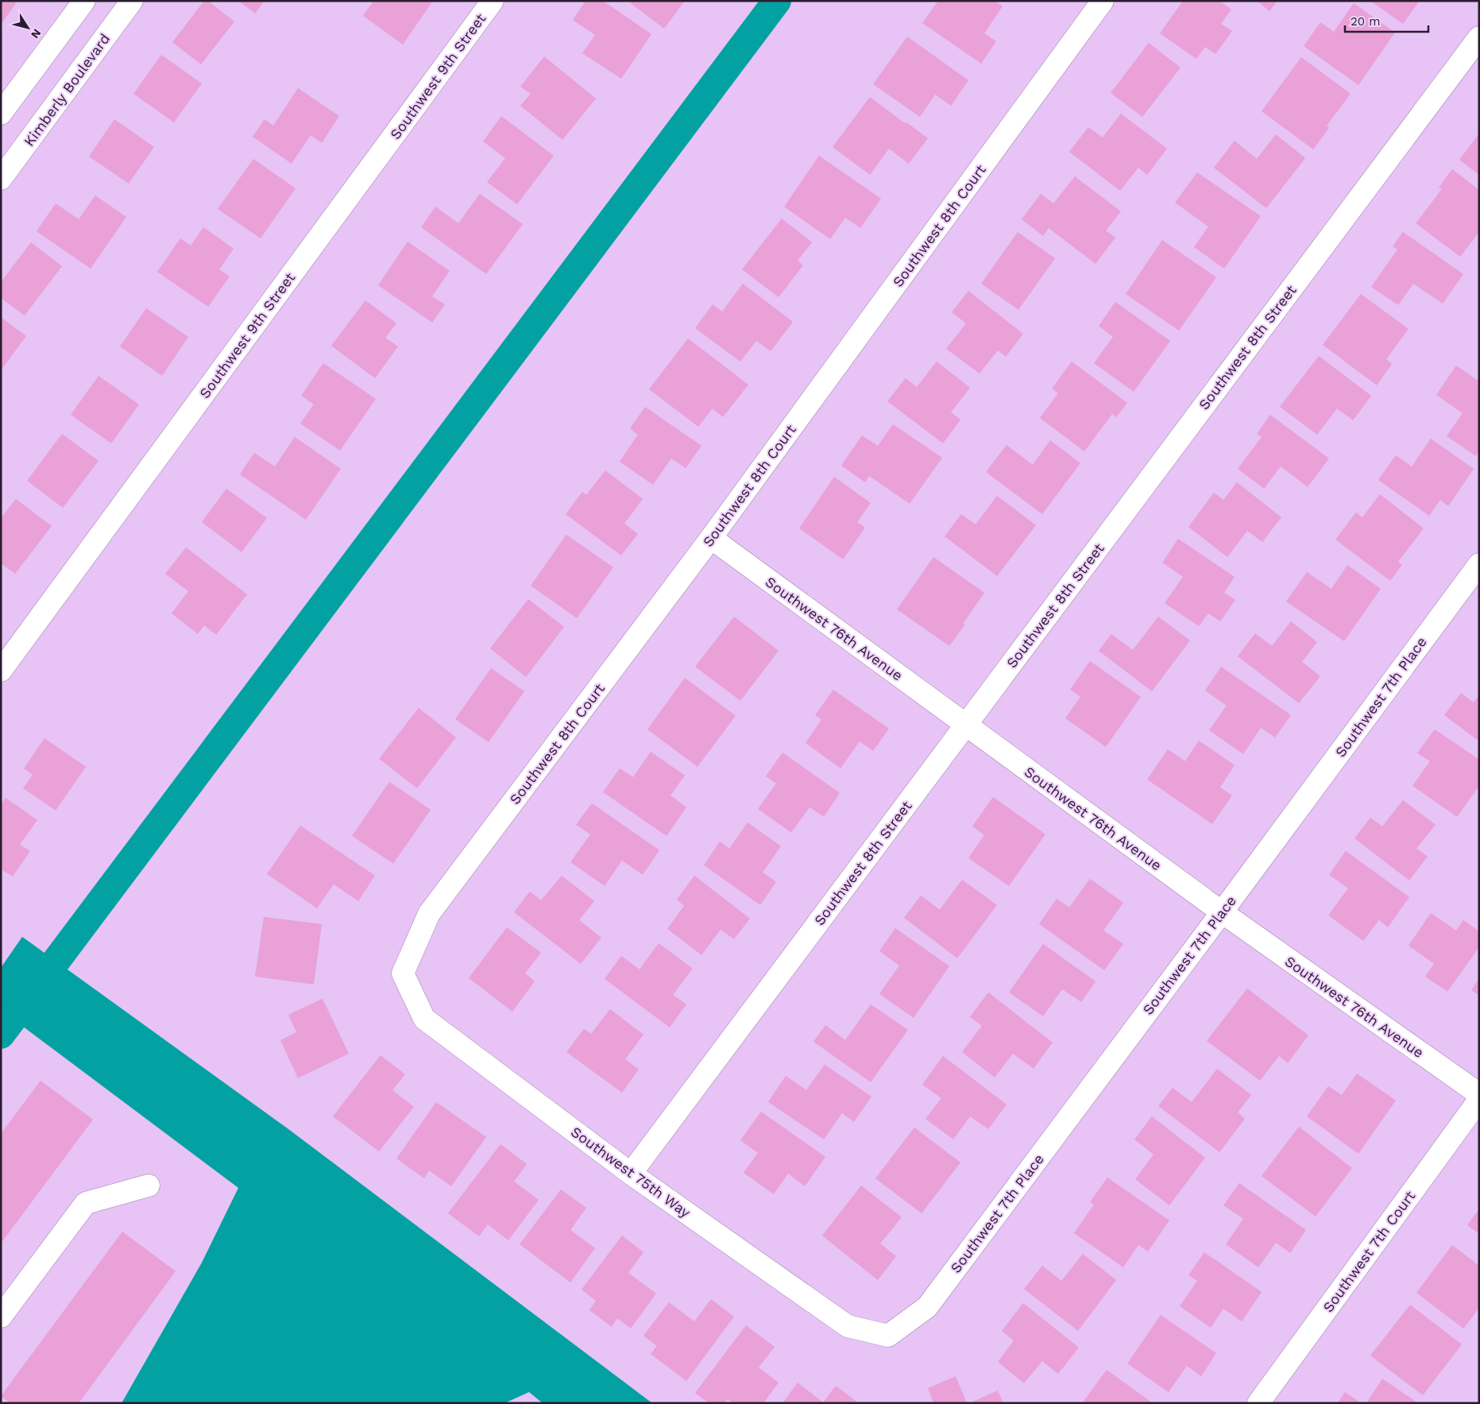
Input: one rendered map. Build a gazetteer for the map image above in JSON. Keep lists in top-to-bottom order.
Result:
{
  "streets": {
    "street": [
      "Southwest 9th Street",
      "Kimberly Boulevard",
      "Southwest 8th Court",
      "Southwest 8th Street",
      "Southwest 76th Avenue",
      "Southwest 7th Place",
      "Southwest 75th Way",
      "Southwest 7th Court"
    ]
  },
  "crossings": [
    ["Southwest 8th Court", "Southwest 76th Avenue"],
    ["Southwest 8th Court", "Southwest 75th Way"],
    ["Southwest 8th Street", "Southwest 76th Avenue"],
    ["Southwest 8th Street", "Southwest 75th Way"],
    ["Southwest 76th Avenue", "Southwest 7th Place"],
    ["Southwest 7th Place", "Southwest 75th Way"]
  ],
  "scale_bar": "20 m",
  "north": "bottom right"
}
